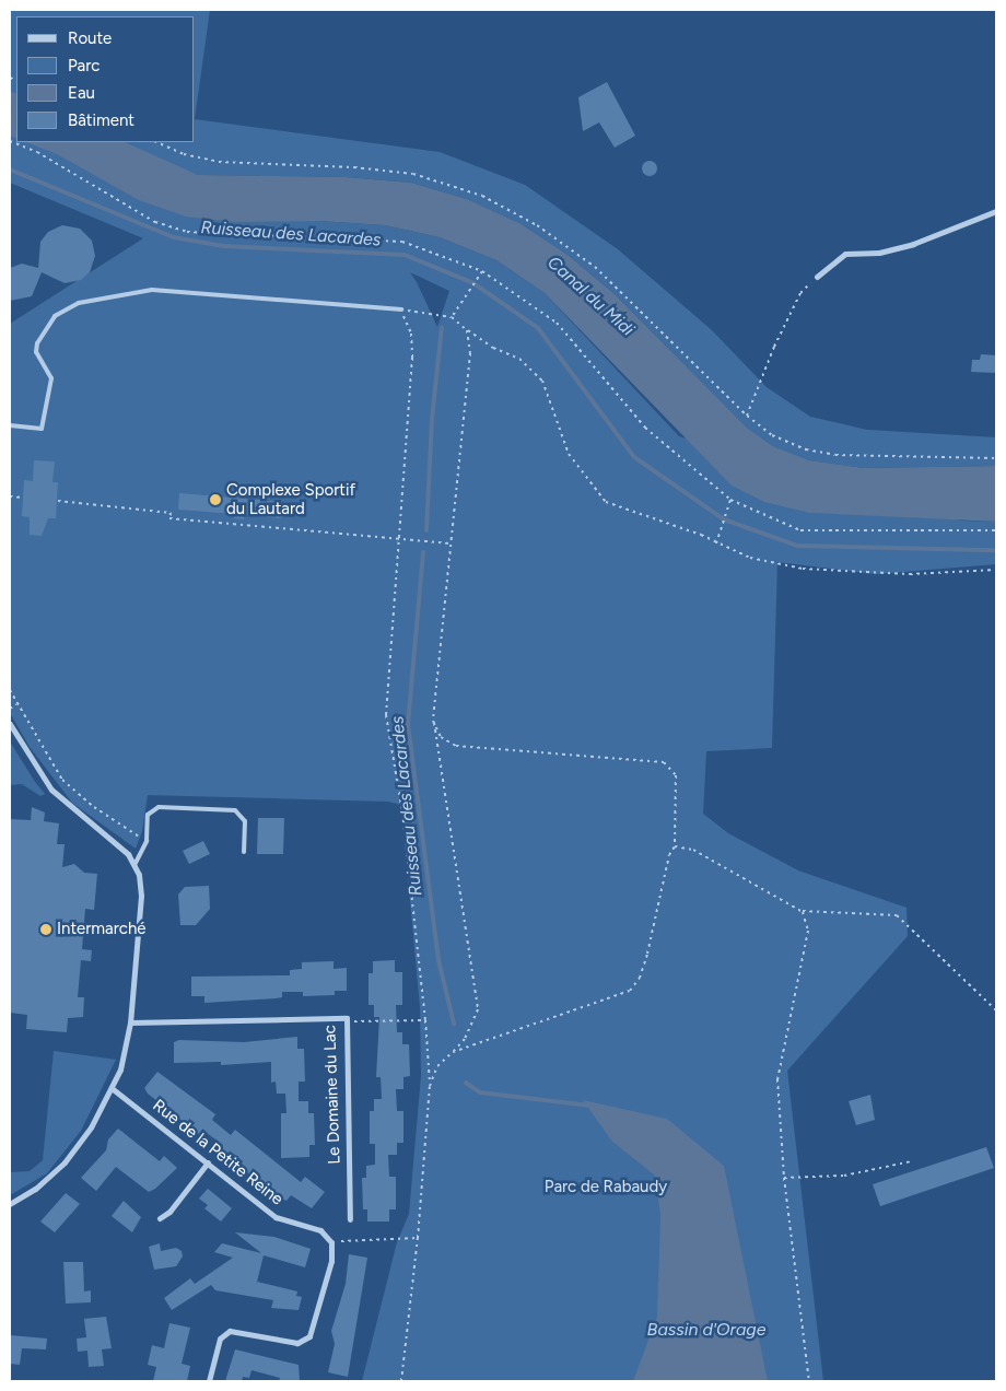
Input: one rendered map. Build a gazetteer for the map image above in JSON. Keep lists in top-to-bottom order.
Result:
{
  "streets": {
    "street": ["Le Domaine du Lac", "Rue de la Petite Reine"]
  },
  "water": ["Ruisseau des Lacardes", "Canal du Midi", "Bassin d'Orage"],
  "parks": ["Parc de Rabaudy"],
  "places": ["Complexe Sportif du Lautard", "Intermarché"],
  "legend": [
    "Route",
    "Parc",
    "Eau",
    "Bâtiment"
  ]
}
